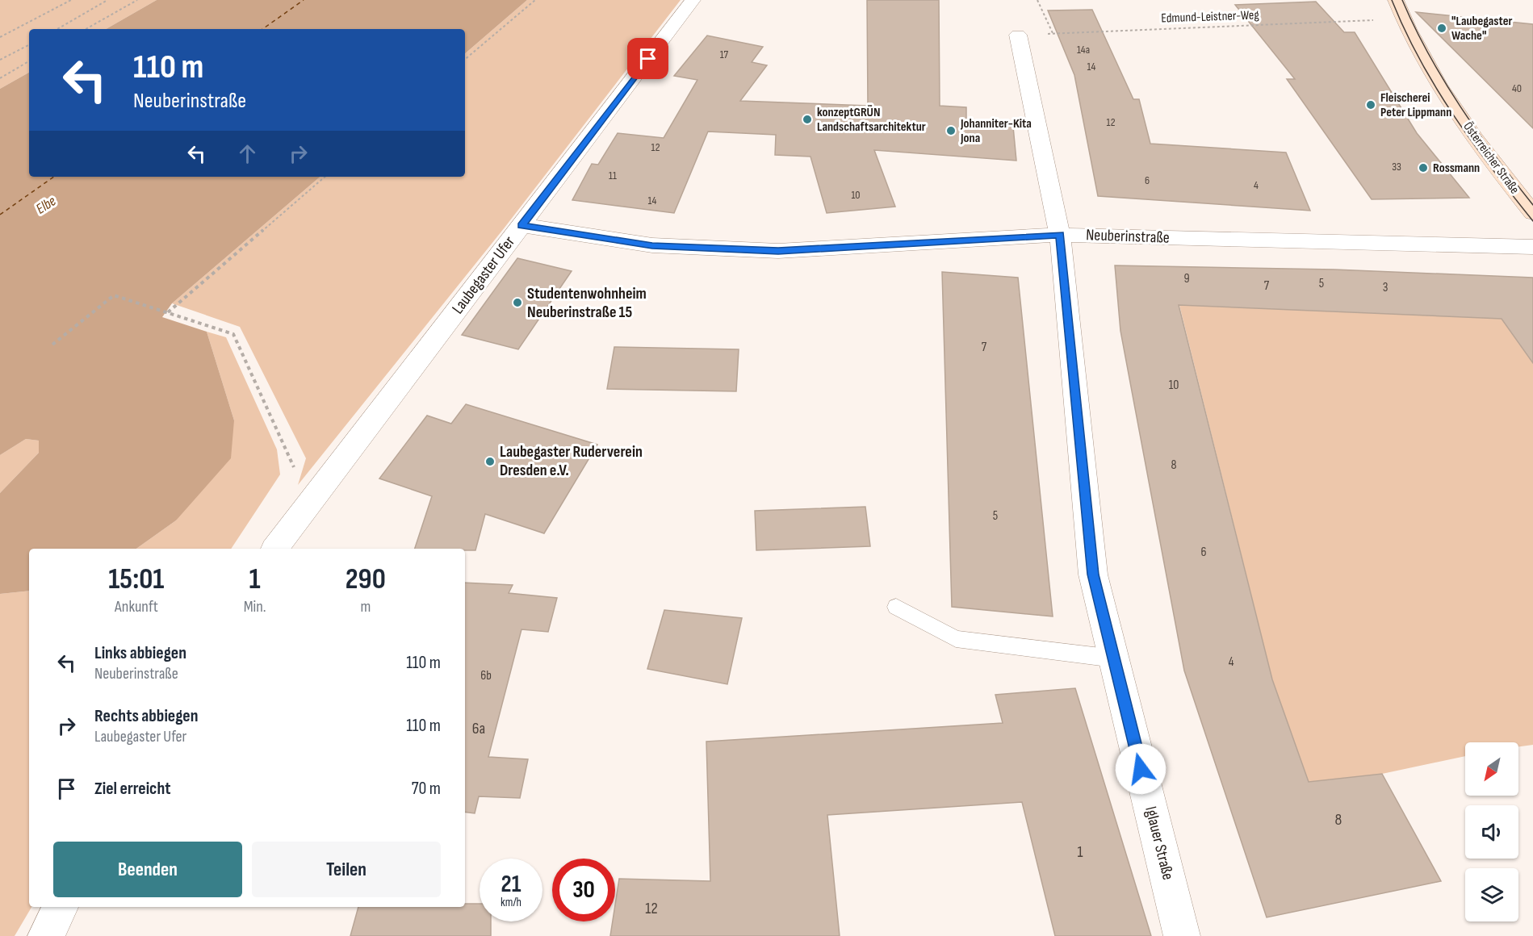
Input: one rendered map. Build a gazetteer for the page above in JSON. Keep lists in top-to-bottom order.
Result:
{
  "streets": {
    "main road": ["Österreicher Straße"],
    "street": ["Neuberinstraße", "Laubegaster Ufer", "Iglauer Straße"],
    "path": ["Edmund-Leistner-Weg"]
  },
  "crossings": [
    ["Edmund-Leistner-Weg", "Österreicher Straße"],
    ["Edmund-Leistner-Weg", "Iglauer Straße"],
    ["Neuberinstraße", "Laubegaster Ufer"],
    ["Neuberinstraße", "Iglauer Straße"]
  ],
  "water": ["Elbe"],
  "places": [
    "\"Laubegaster Wache\"",
    "Fleischerei Peter Lippmann",
    "konzeptGRÜN Landschaftsarchitektur",
    "Johanniter-Kita Jona",
    "Rossmann",
    "Studentenwohnheim Neuberinstraße 15",
    "Laubegaster Ruderverein Dresden e.V."
  ],
  "house_numbers": [
    "14a",
    "17",
    "14",
    "40",
    "12",
    "12",
    "33",
    "11",
    "6",
    "4",
    "10",
    "14",
    "9",
    "5",
    "7",
    "3",
    "7",
    "10",
    "8",
    "5",
    "6",
    "4",
    "6b",
    "6a",
    "8",
    "1",
    "12"
  ],
  "north": "bottom left",
  "page": {
    "turn": ["110 m", "Neuberinstraße"],
    "eta": [
      "15:01",
      "Ankunft",
      "1",
      "Min.",
      "290",
      "m"
    ],
    "list": [
      {
        "name": "Links abbiegen",
        "note": "Neuberinstraße",
        "value": "110 m"
      },
      {
        "name": "Rechts abbiegen",
        "note": "Laubegaster Ufer",
        "value": "110 m"
      },
      {
        "name": "Ziel erreicht",
        "value": "70 m"
      }
    ],
    "buttons": ["Beenden", "Teilen"],
    "speed": "21 km/h",
    "limit": "30"
  }
}
